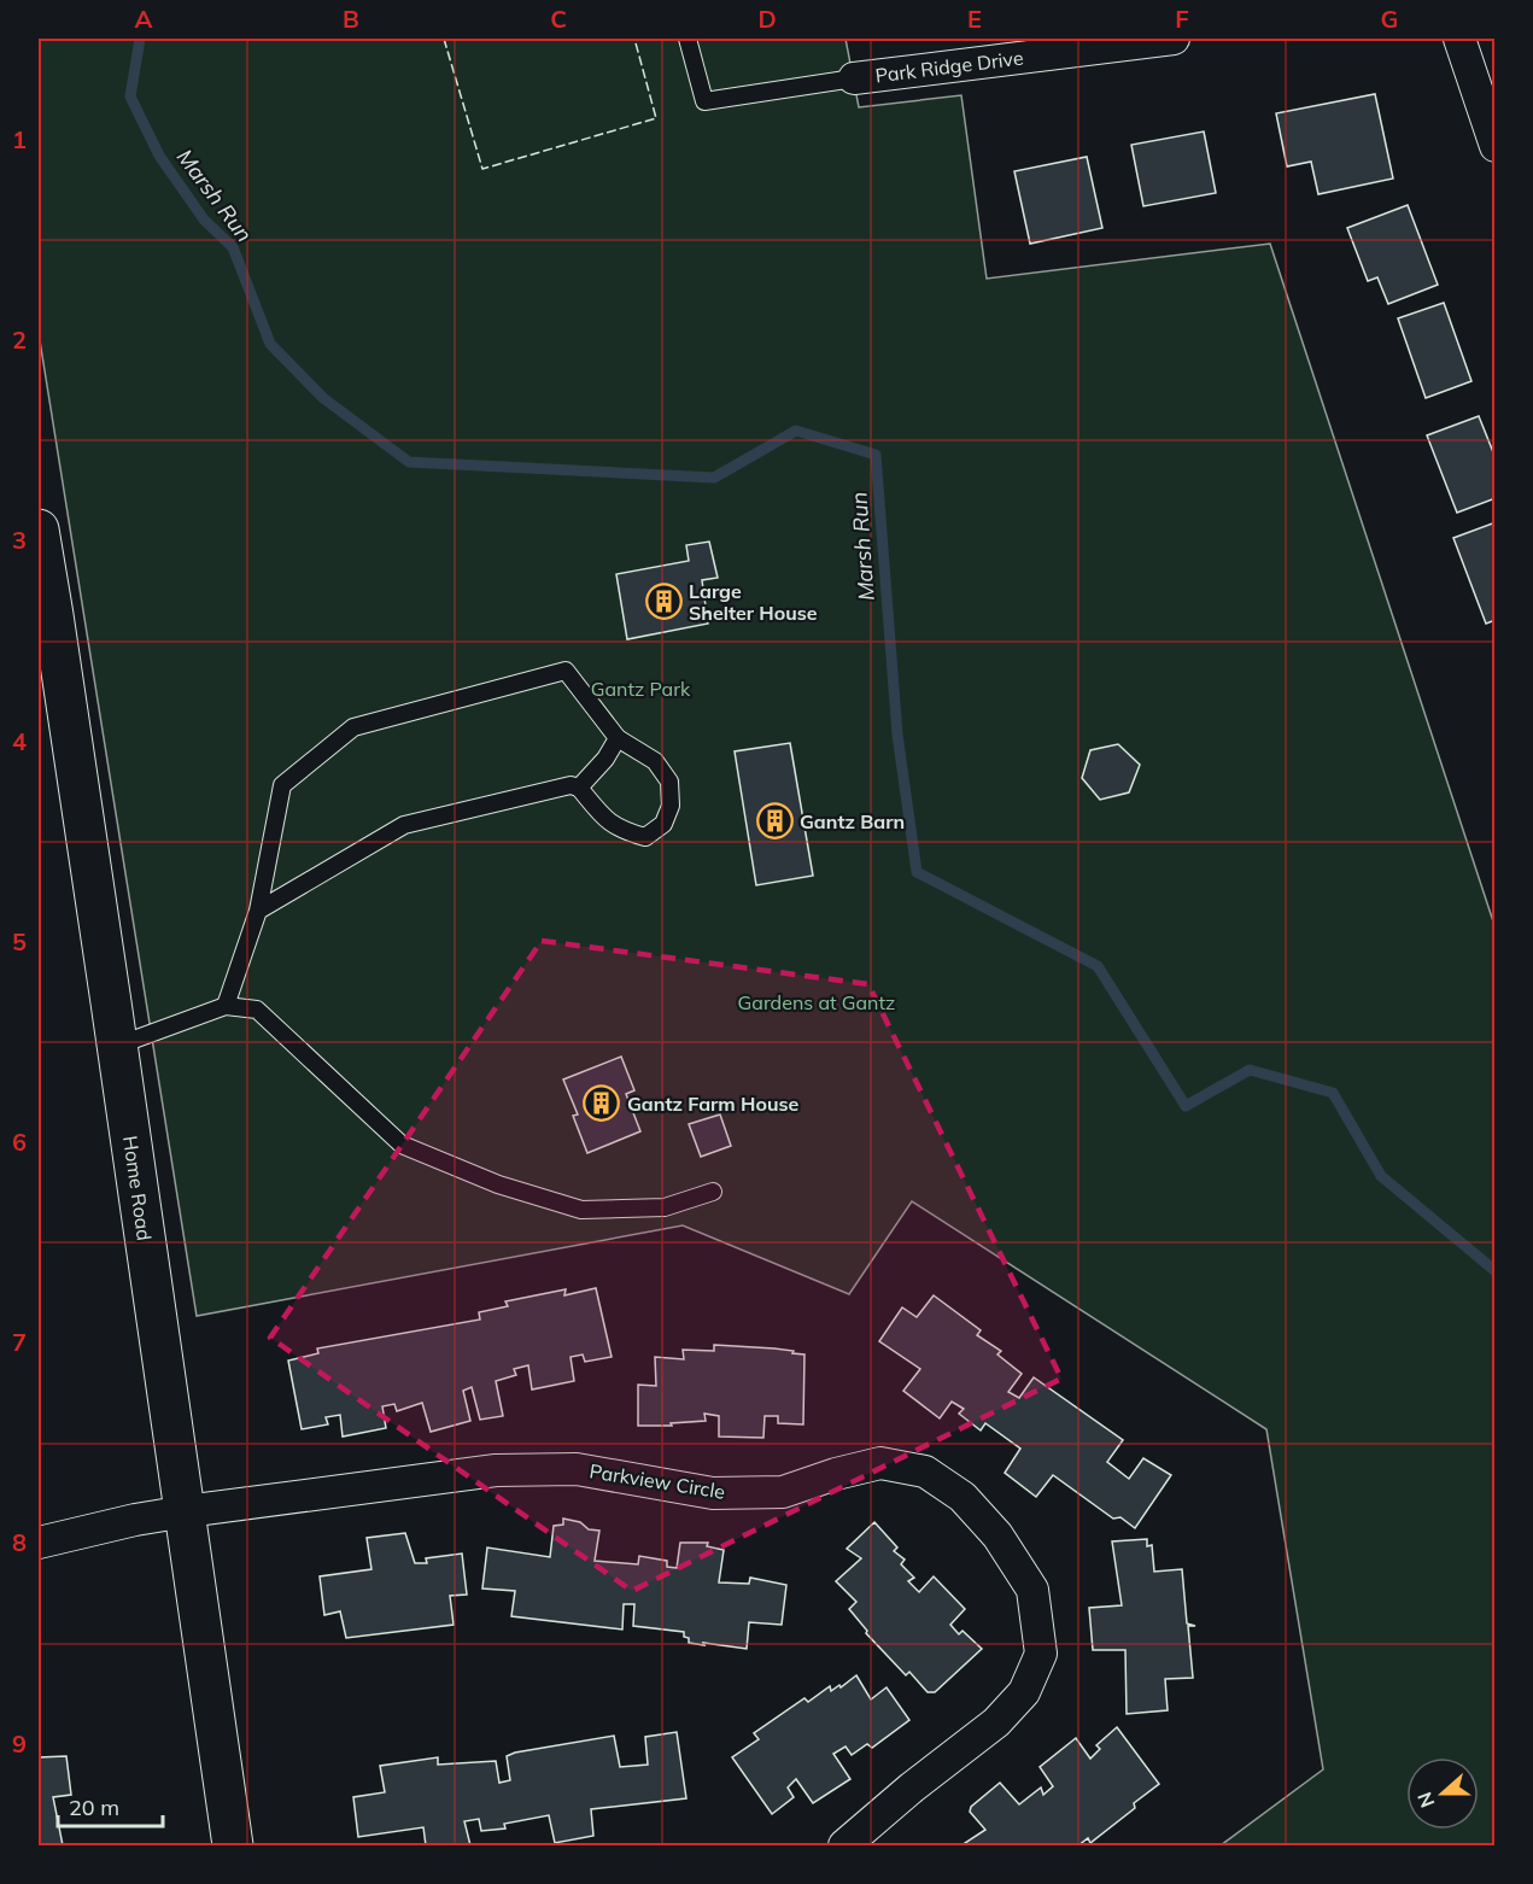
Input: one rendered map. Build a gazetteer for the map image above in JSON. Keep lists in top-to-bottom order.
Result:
{
  "streets": {
    "street": ["Park Ridge Drive", "Home Road", "Parkview Circle"]
  },
  "crossings": [
    ["Home Road", "Parkview Circle"]
  ],
  "water": ["Marsh Run"],
  "parks": ["Gantz Park", "Gardens at Gantz"],
  "places": {
    "building": ["Large Shelter House", "Gantz Barn", "Gantz Farm House"]
  },
  "scale_bar": "20 m",
  "north": "left",
  "grid": {
    "columns": [
      "A",
      "B",
      "C",
      "D",
      "E",
      "F",
      "G"
    ],
    "rows": [
      "1",
      "2",
      "3",
      "4",
      "5",
      "6",
      "7",
      "8",
      "9"
    ]
  }
}
